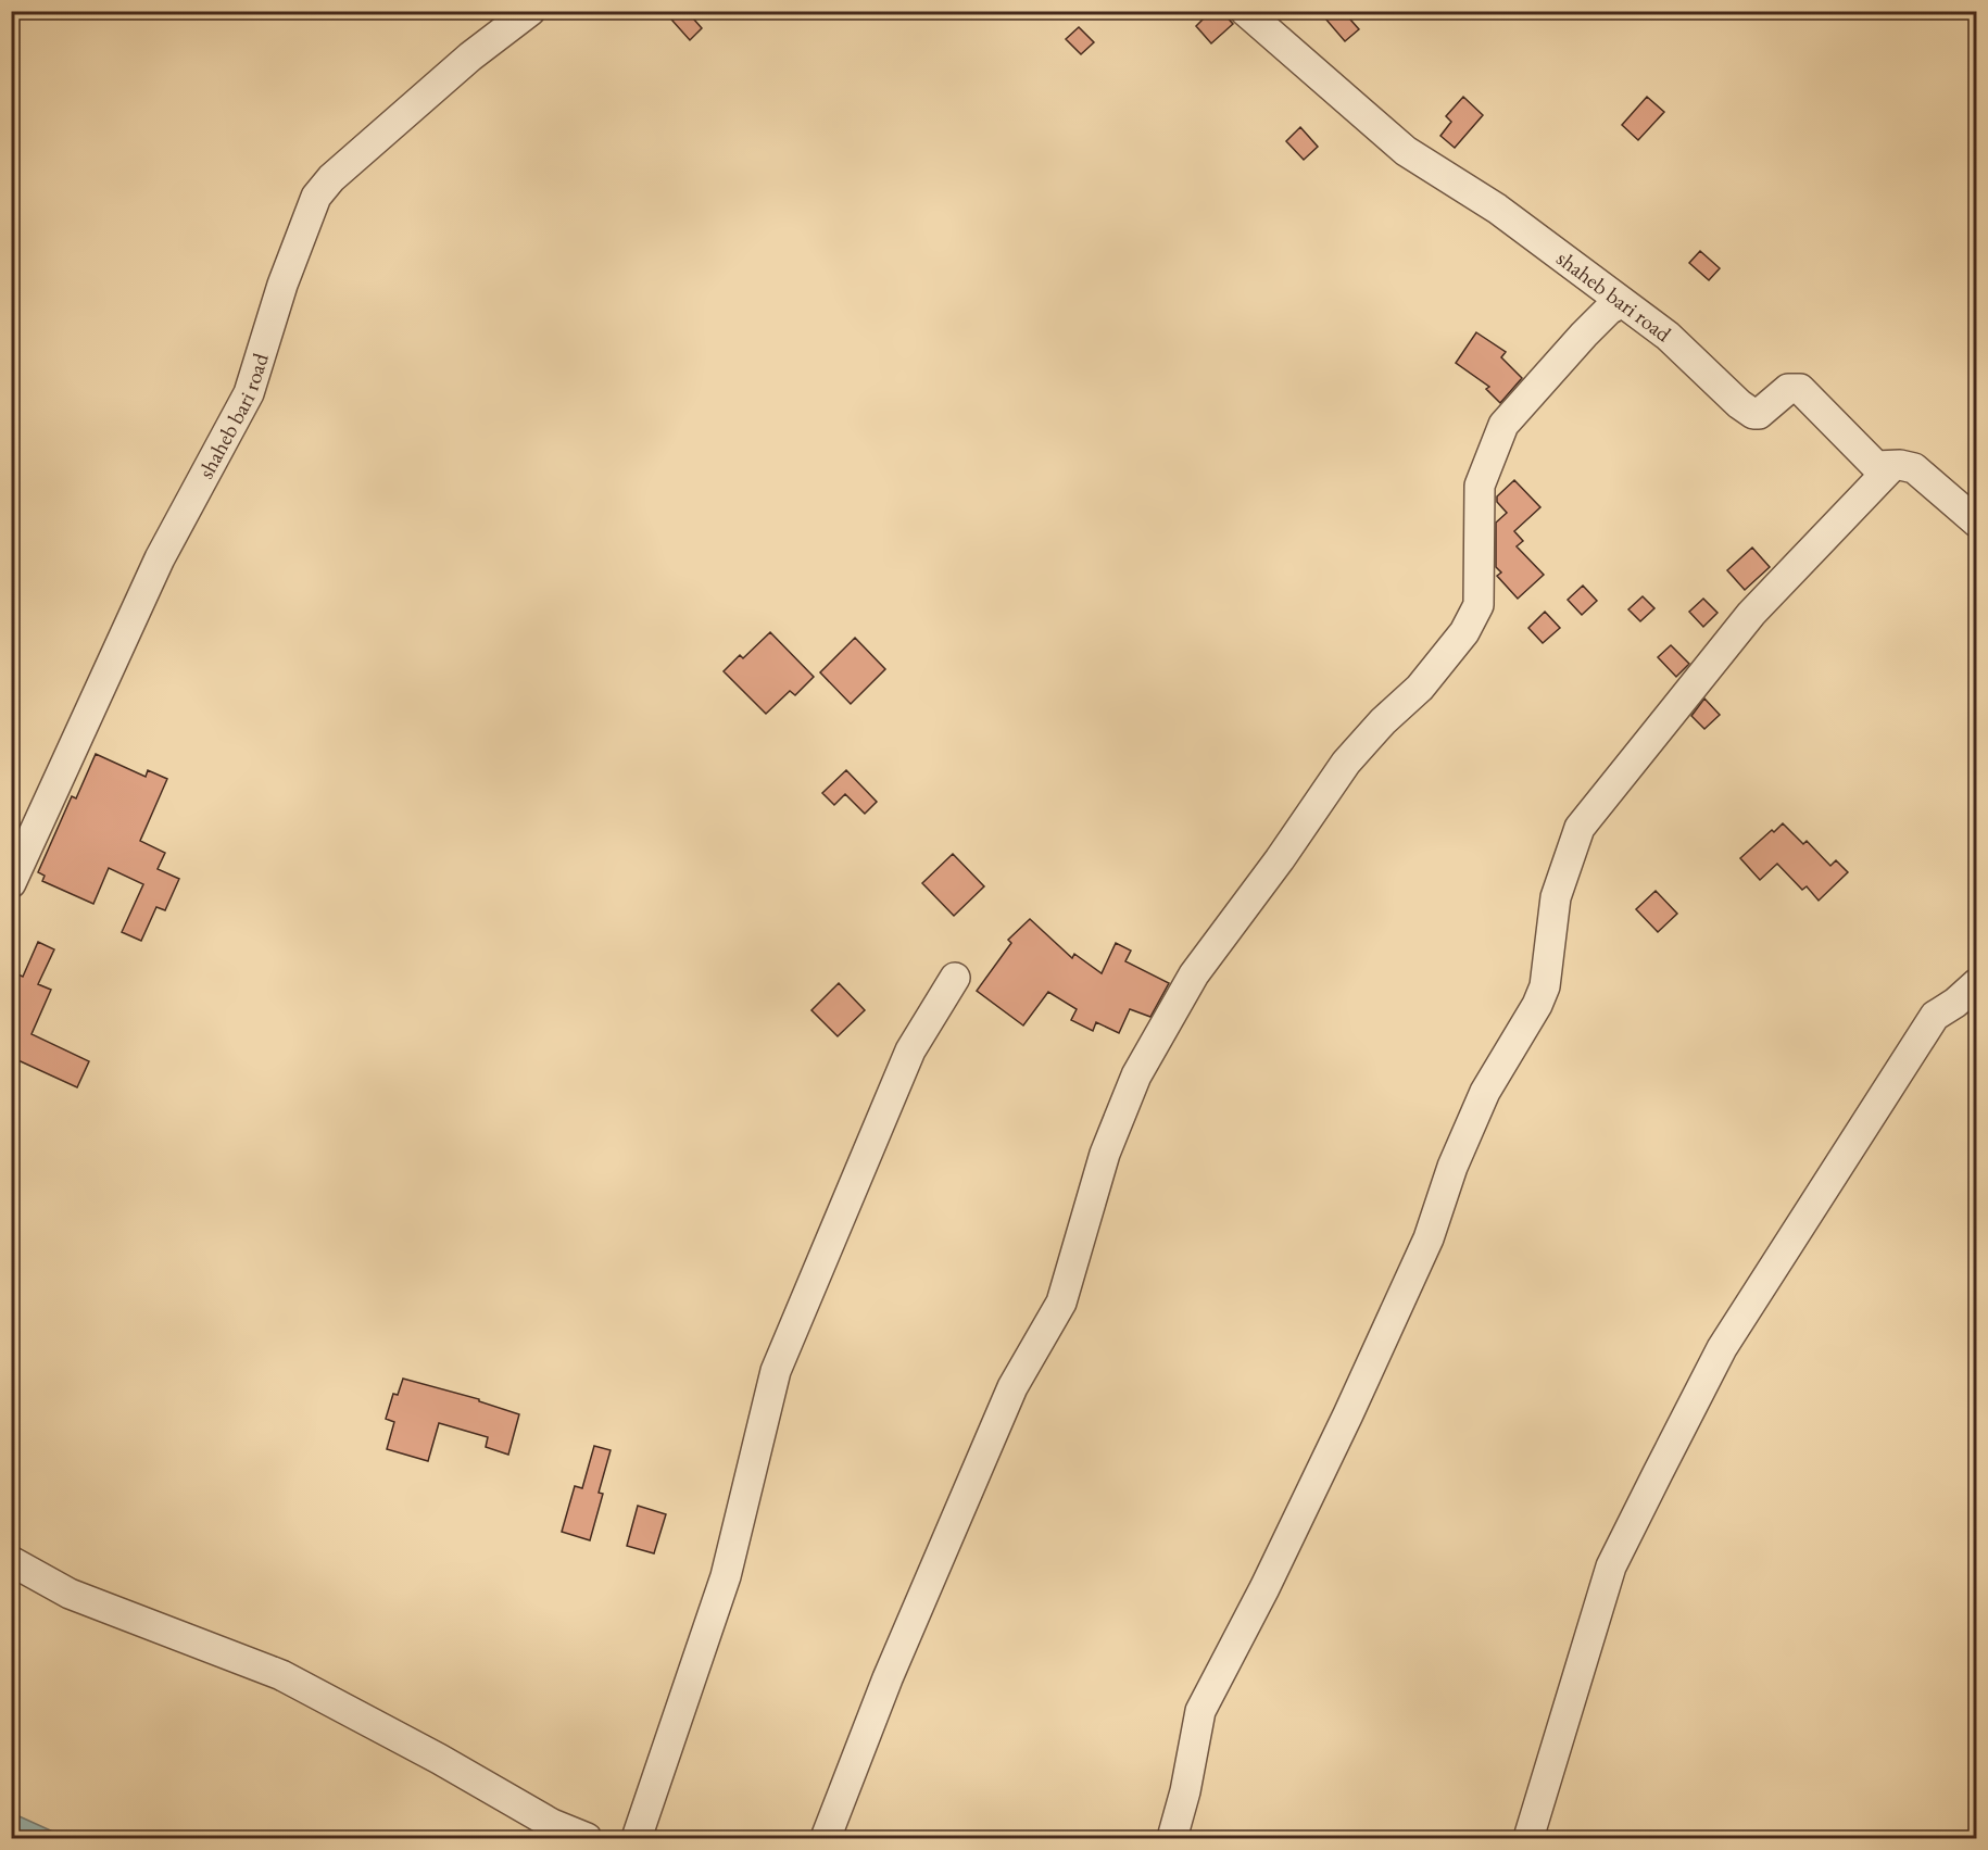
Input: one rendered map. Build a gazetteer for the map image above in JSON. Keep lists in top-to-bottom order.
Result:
{
  "streets": {
    "street": ["shaheb bari road"]
  }
}
